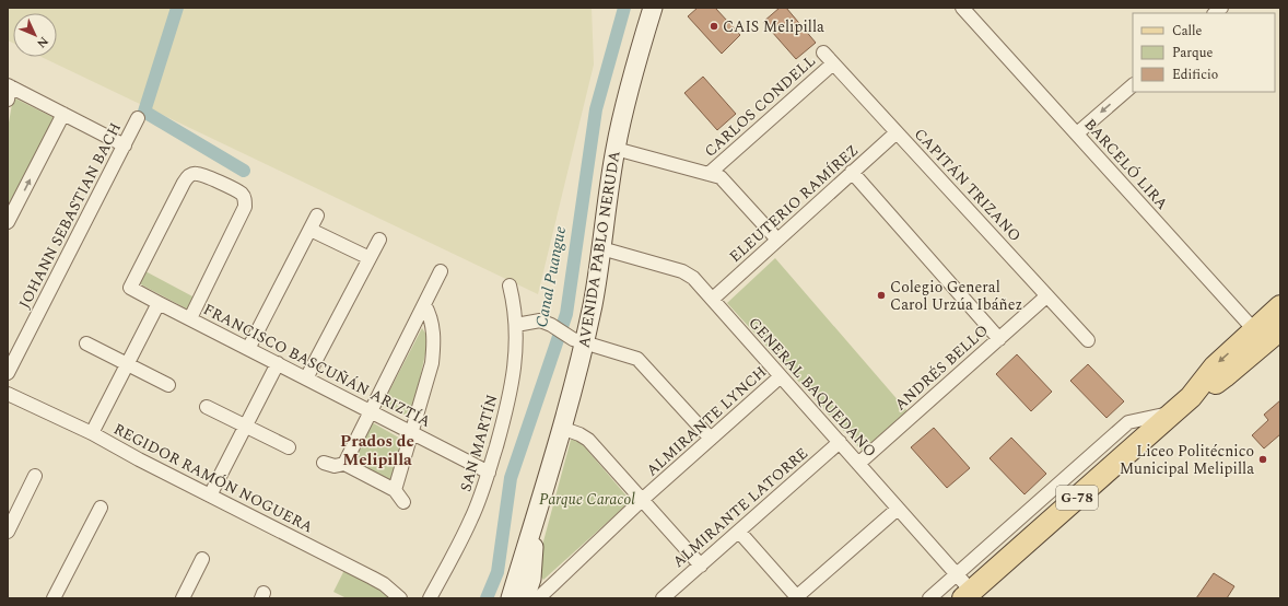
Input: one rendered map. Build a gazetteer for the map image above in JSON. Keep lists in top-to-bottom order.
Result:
{
  "streets": {
    "main road": ["AVENIDA PABLO NERUDA", "G-78"],
    "street": [
      "CARLOS CONDELL",
      "BARCELÓ LIRA",
      "CAPITÁN TRIZANO",
      "ELEUTERIO RAMÍREZ",
      "JOHANN SEBASTIAN BACH",
      "FRANCISCO BASCUÑÁN ARIZTÍA",
      "ANDRÉS BELLO",
      "GENERAL BAQUEDANO",
      "ALMIRANTE LYNCH",
      "SAN MARTÍN",
      "REGIDOR RAMÓN NOGUERA",
      "ALMIRANTE LATORRE"
    ]
  },
  "crossings": [
    ["CARLOS CONDELL", "CAPITÁN TRIZANO"],
    ["BARCELÓ LIRA", "G-78"],
    ["CAPITÁN TRIZANO", "ELEUTERIO RAMÍREZ"],
    ["CAPITÁN TRIZANO", "ANDRÉS BELLO"],
    ["ELEUTERIO RAMÍREZ", "GENERAL BAQUEDANO"],
    ["AVENIDA PABLO NERUDA", "GENERAL BAQUEDANO"],
    ["FRANCISCO BASCUÑÁN ARIZTÍA", "SAN MARTÍN"],
    ["ANDRÉS BELLO", "GENERAL BAQUEDANO"],
    ["GENERAL BAQUEDANO", "ALMIRANTE LYNCH"],
    ["GENERAL BAQUEDANO", "G-78"],
    ["GENERAL BAQUEDANO", "ALMIRANTE LATORRE"]
  ],
  "districts": ["Prados de Melipilla"],
  "water": ["Canal Puangue"],
  "parks": ["Parque Caracol"],
  "places": ["CAIS Melipilla", "Colegio General Carol Urzúa Ibáñez", "Liceo Politécnico Municipal Melipilla"],
  "legend": ["Calle", "Parque", "Edificio"],
  "north": "bottom right"
}
